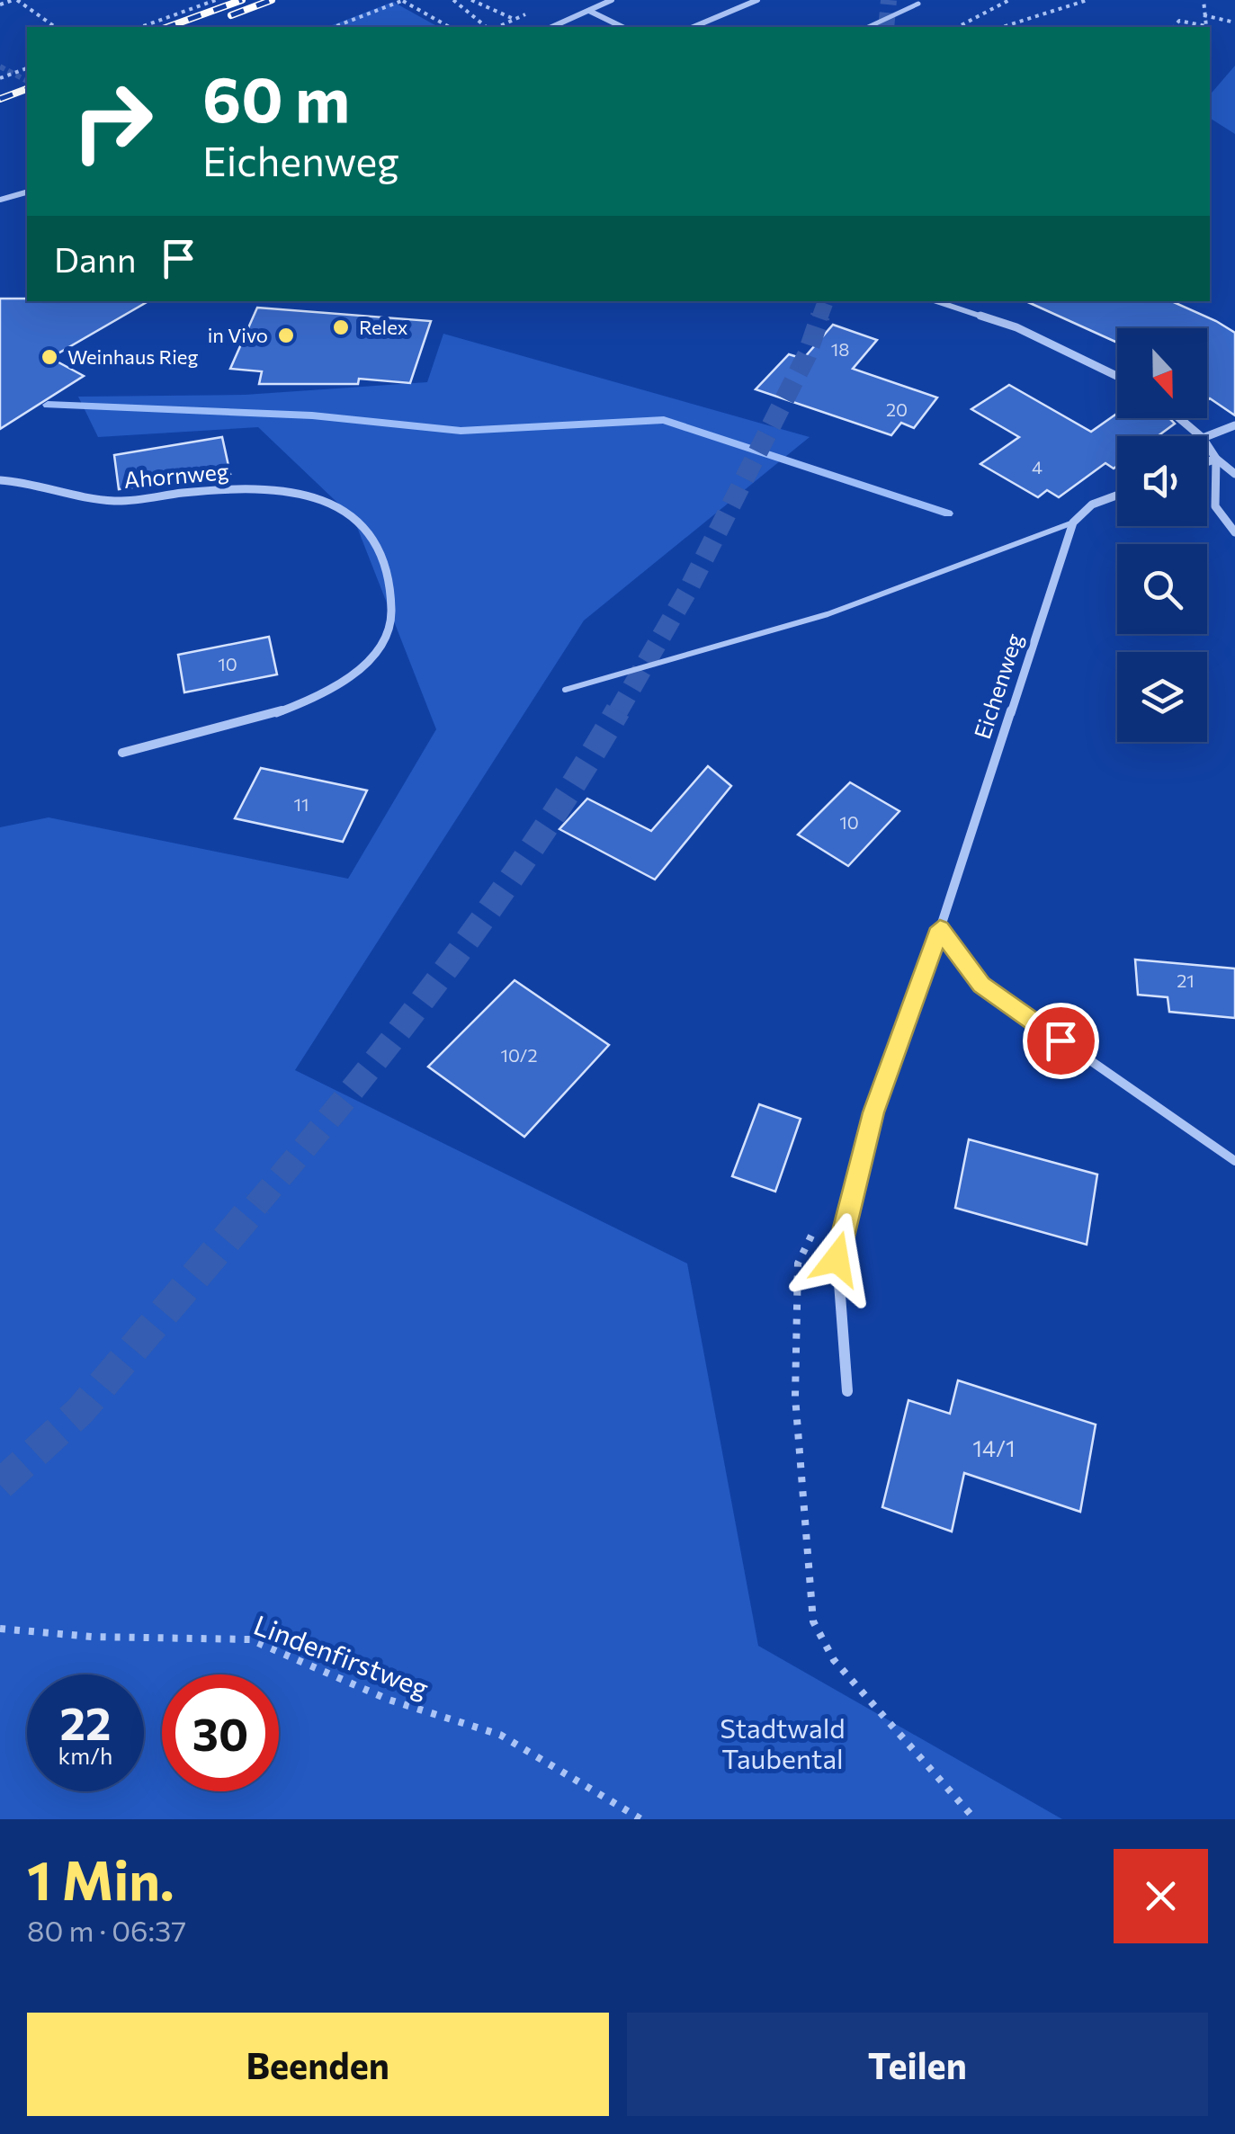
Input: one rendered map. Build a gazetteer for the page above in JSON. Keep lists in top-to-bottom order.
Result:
{
  "streets": {
    "street": ["Ahornweg", "Eichenweg"],
    "path": ["Lindenfirstweg"]
  },
  "parks": ["Stadtwald Taubental"],
  "places": ["Relex", "in Vivo", "Weinhaus Rieg"],
  "house_numbers": [
    "18",
    "20",
    "4",
    "10",
    "11",
    "10",
    "21",
    "10/2",
    "14/1"
  ],
  "north": "bottom",
  "page": {
    "turn": ["60 m", "Eichenweg"],
    "then": "Dann",
    "speed": "22 km/h",
    "limit": "30",
    "heading": ["1 Min.", "80 m · 06:37"],
    "buttons": ["Beenden", "Teilen"]
  }
}
